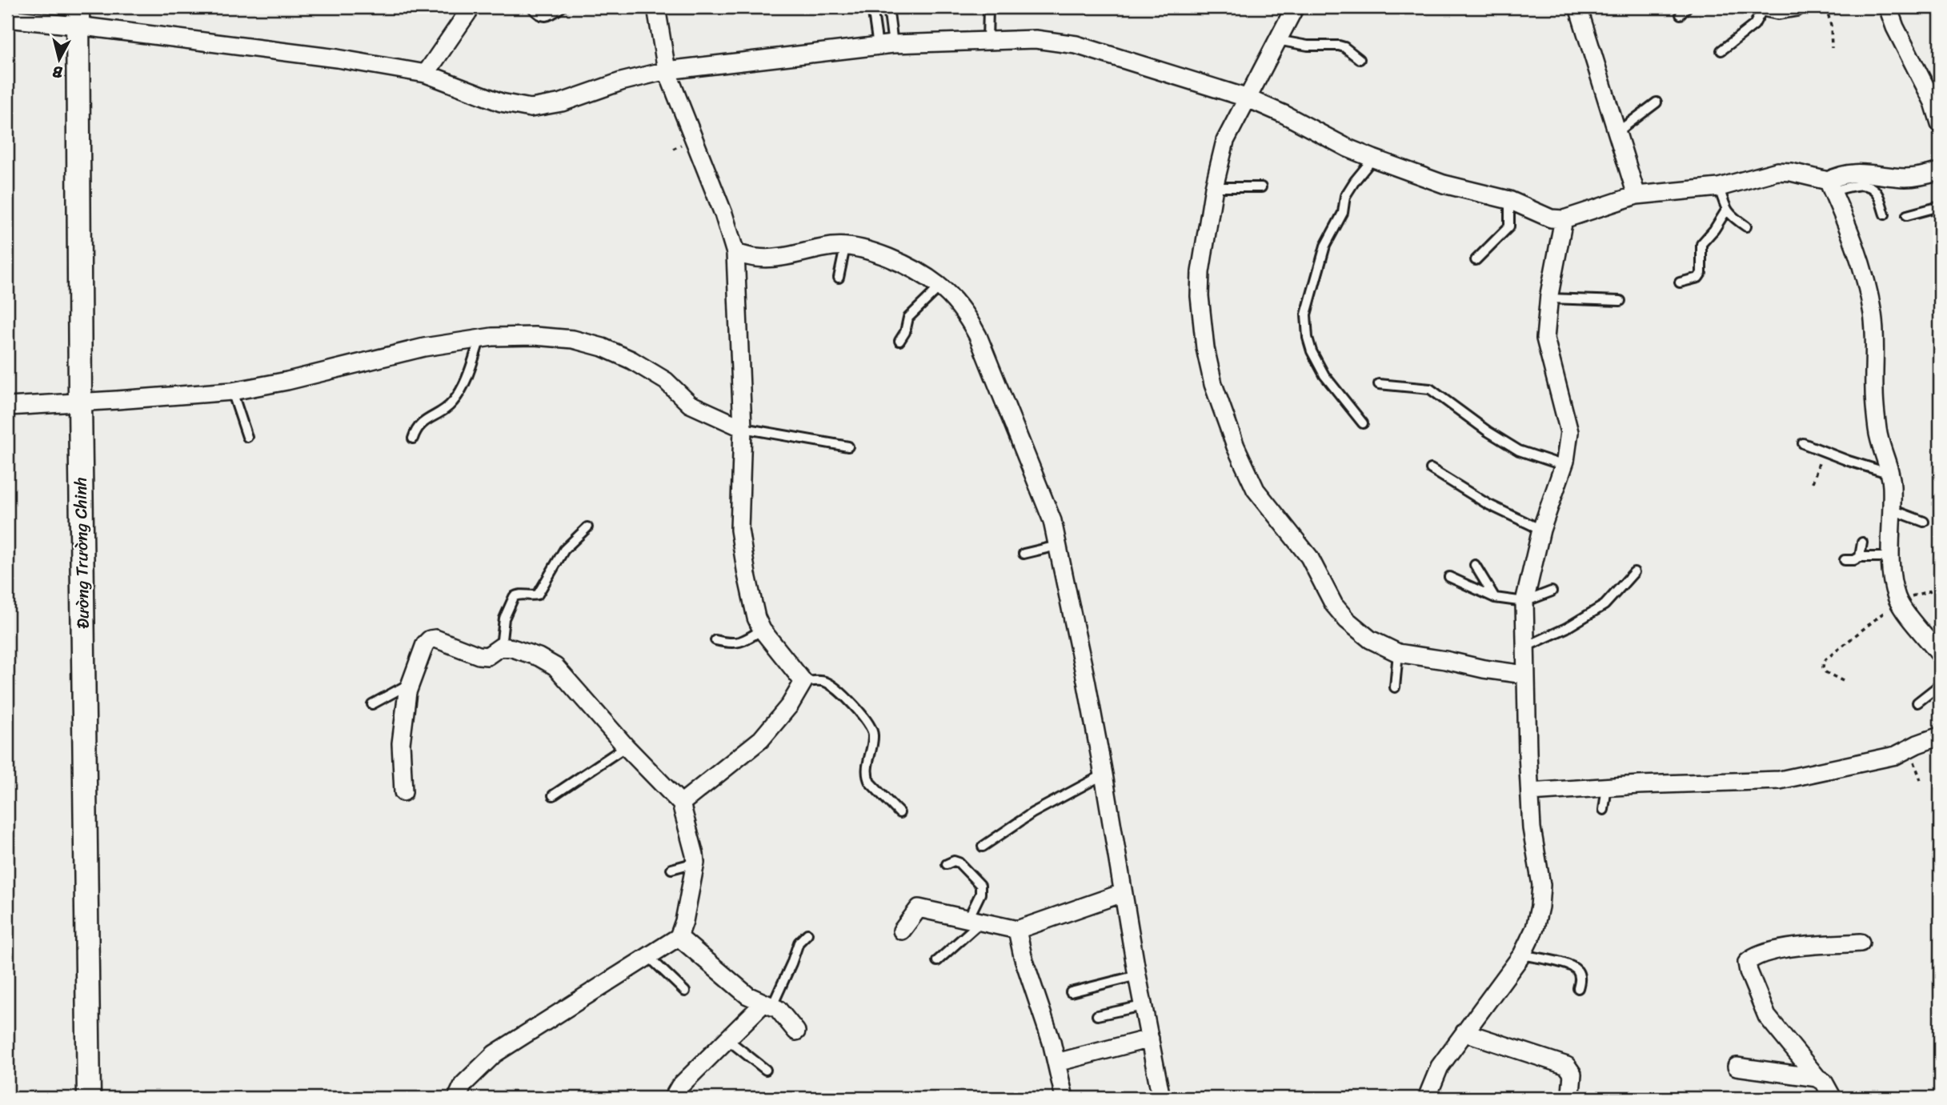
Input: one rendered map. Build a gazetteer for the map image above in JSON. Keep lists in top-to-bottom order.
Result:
{
  "streets": {
    "main road": ["Đường Trường Chinh"]
  },
  "north": "bottom"
}
